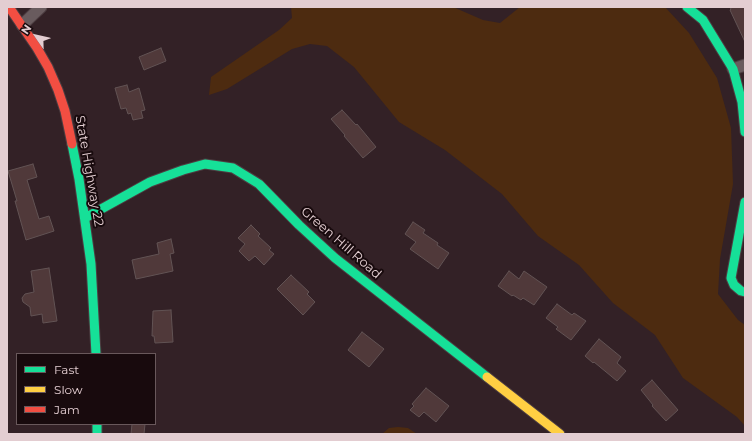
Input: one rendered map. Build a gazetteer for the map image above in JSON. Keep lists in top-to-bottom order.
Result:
{
  "streets": {
    "street": ["State Highway 22", "Green Hill Road"]
  },
  "crossings": [
    ["State Highway 22", "Green Hill Road"]
  ],
  "legend": ["Fast", "Slow", "Jam"],
  "north": "top left"
}
